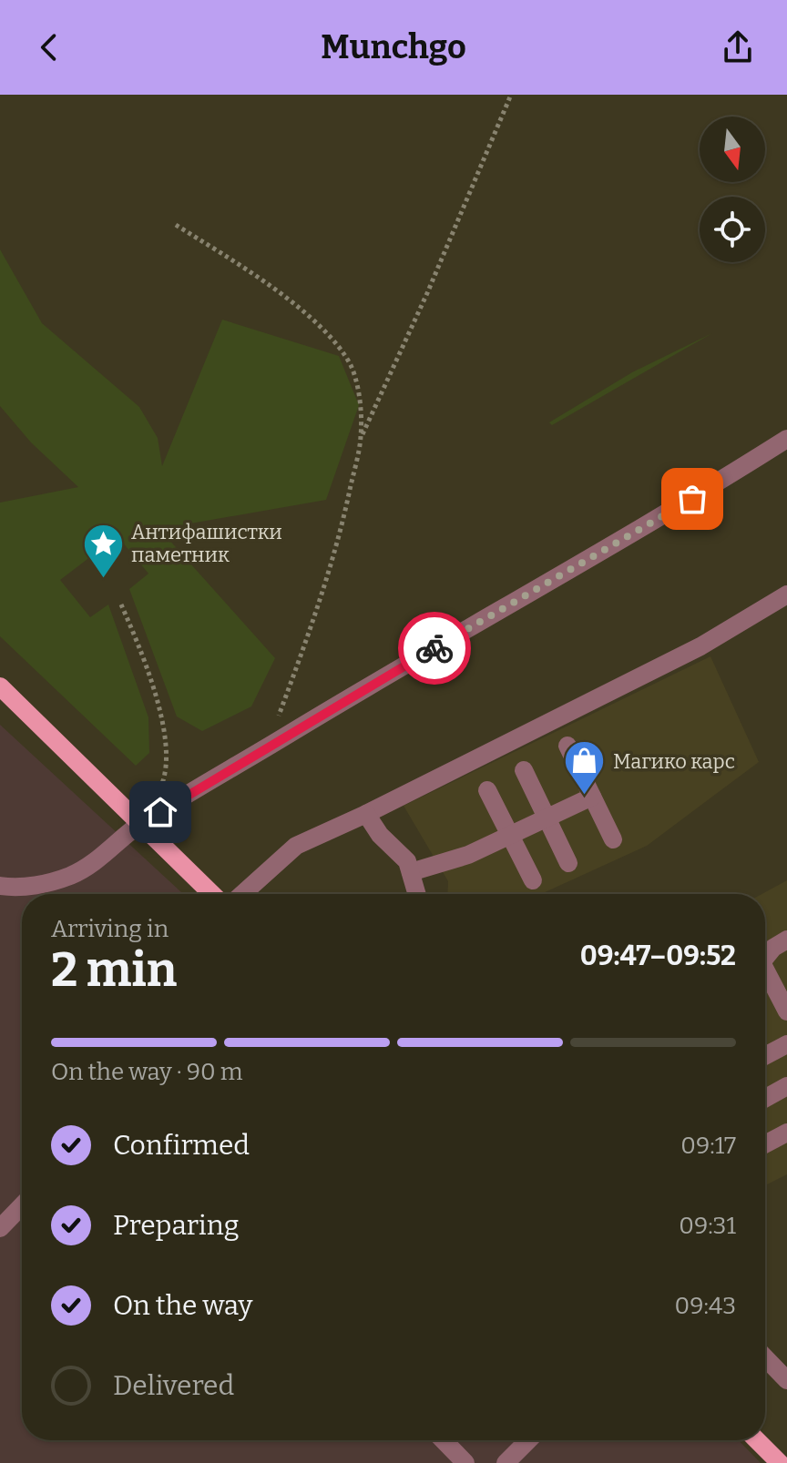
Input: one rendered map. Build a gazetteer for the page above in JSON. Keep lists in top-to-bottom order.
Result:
{
  "places": {
    "place": ["Антифашистки паметник"],
    "shop": ["Магико карс"]
  },
  "north": "bottom",
  "page": {
    "header": "Munchgo",
    "heading": ["2 min", "Arriving in", "09:47–09:52"],
    "bar": "On the way · 90 m",
    "list": [
      ["Confirmed", "09:17"],
      ["Preparing", "09:31"],
      ["On the way", "09:43"],
      "Delivered"
    ]
  }
}
